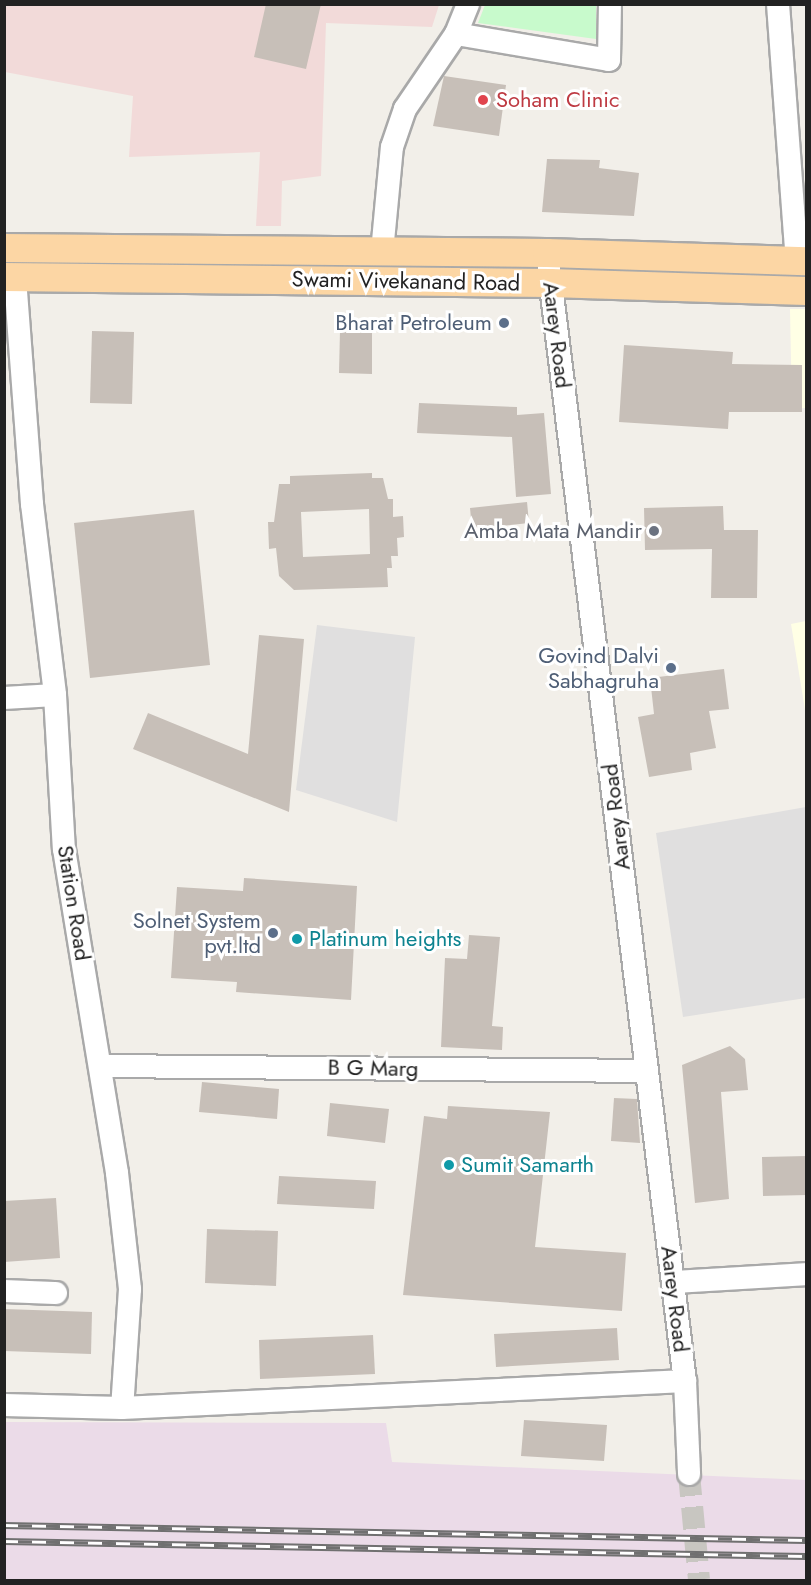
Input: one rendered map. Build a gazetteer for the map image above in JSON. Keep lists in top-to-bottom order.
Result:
{
  "streets": {
    "main road": ["Swami Vivekanand Road"],
    "street": ["Aarey Road", "Station Road", "B G Marg"]
  },
  "crossings": [
    ["Swami Vivekanand Road", "Aarey Road"],
    ["Swami Vivekanand Road", "Station Road"],
    ["Aarey Road", "B G Marg"],
    ["Station Road", "B G Marg"]
  ],
  "places": [
    "Soham Clinic",
    "Bharat Petroleum",
    "Amba Mata Mandir",
    "Govind Dalvi Sabhagruha",
    "Solnet System pvt.ltd",
    "Platinum heights",
    "Sumit Samarth"
  ]
}
